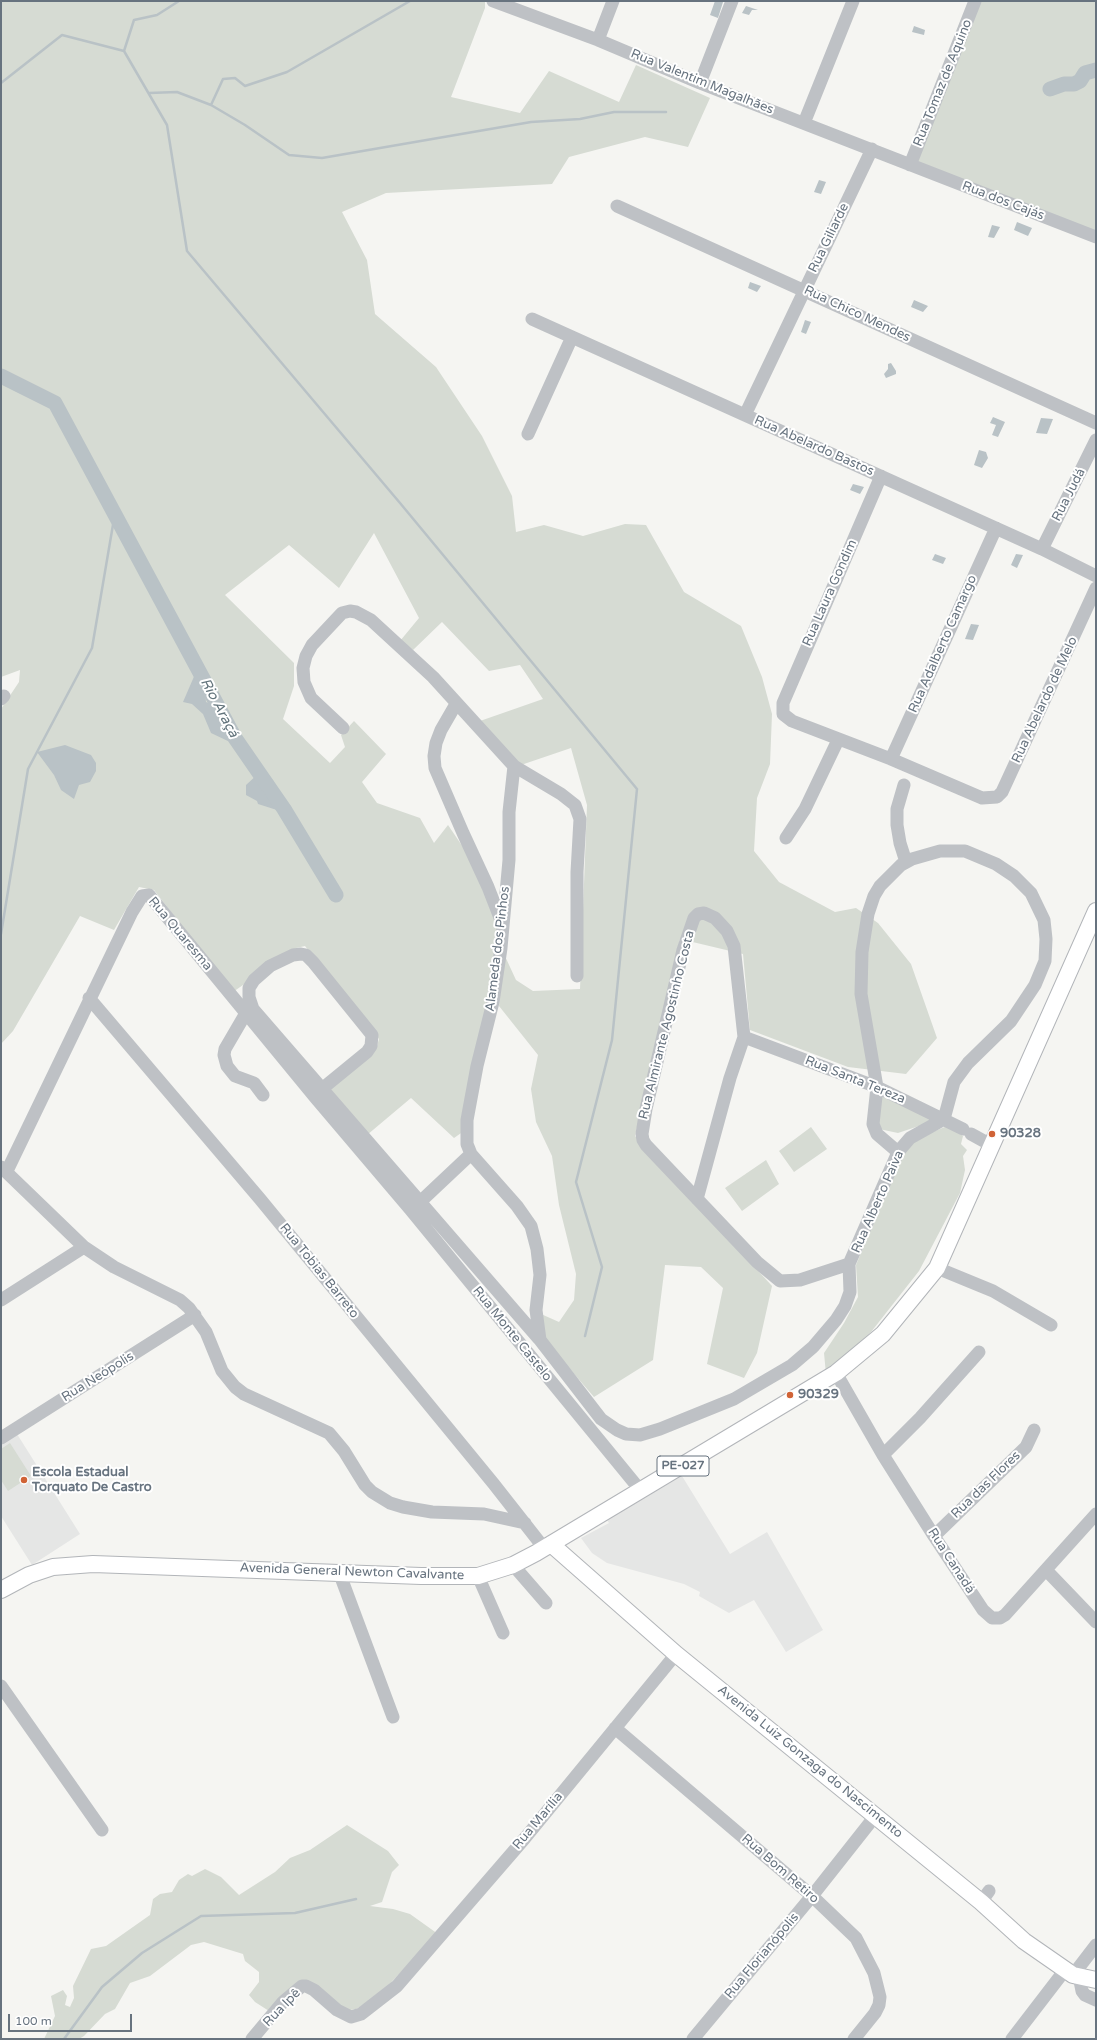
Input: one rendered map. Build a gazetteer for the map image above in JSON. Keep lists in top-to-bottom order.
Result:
{
  "streets": {
    "main road": ["PE-027", "Avenida General Newton Cavalvante", "Avenida Luiz Gonzaga do Nascimento"],
    "street": [
      "Rua Valentim Magalhães",
      "Rua Tomaz de Aquino",
      "Rua dos Cajás",
      "Rua Giliarde",
      "Rua Chico Mendes",
      "Rua Abelardo Bastos",
      "Rua Judá",
      "Rua Laura Gondim",
      "Rua Adalberto Camargo",
      "Rua Abelardo de Melo",
      "Rua Quaresma",
      "Alameda dos Pinhos",
      "Rua Almirante Agostinho Costa",
      "Rua Santa Tereza",
      "Rua Alberto Paiva",
      "Rua Tobias Barreto",
      "Rua Monte Castelo",
      "Rua Neópolis",
      "Rua das Flores",
      "Rua Canadá",
      "Rua Marília",
      "Rua Bom Retiro",
      "Rua Florianópolis",
      "Rua Ipê"
    ]
  },
  "crossings": [
    ["Rua Valentim Magalhães", "Rua Tomaz de Aquino"],
    ["Rua Valentim Magalhães", "Rua dos Cajás"],
    ["Rua Valentim Magalhães", "Rua Giliarde"],
    ["Rua Tomaz de Aquino", "Rua dos Cajás"],
    ["Rua Giliarde", "Rua Chico Mendes"],
    ["Rua Giliarde", "Rua Abelardo Bastos"],
    ["Rua Abelardo Bastos", "Rua Judá"],
    ["Rua Abelardo Bastos", "Rua Laura Gondim"],
    ["Rua Abelardo Bastos", "Rua Adalberto Camargo"],
    ["Rua Adalberto Camargo", "Rua Abelardo de Melo"],
    ["Rua Quaresma", "Rua Tobias Barreto"],
    ["Rua Quaresma", "Rua Monte Castelo"],
    ["Rua Almirante Agostinho Costa", "Rua Santa Tereza"],
    ["Rua Almirante Agostinho Costa", "Rua Alberto Paiva"],
    ["Rua Santa Tereza", "Rua Alberto Paiva"],
    ["Rua Santa Tereza", "Avenida General Newton Cavalvante"],
    ["Rua Tobias Barreto", "Avenida General Newton Cavalvante"],
    ["Rua Tobias Barreto", "Avenida Luiz Gonzaga do Nascimento"],
    ["Rua Monte Castelo", "Avenida General Newton Cavalvante"],
    ["Rua das Flores", "Rua Canadá"],
    ["Rua Canadá", "Avenida General Newton Cavalvante"],
    ["Avenida General Newton Cavalvante", "Avenida Luiz Gonzaga do Nascimento"],
    ["Avenida Luiz Gonzaga do Nascimento", "Rua Marília"],
    ["Avenida Luiz Gonzaga do Nascimento", "Rua Florianópolis"],
    ["Rua Marília", "Rua Bom Retiro"],
    ["Rua Marília", "Rua Ipê"],
    ["Rua Bom Retiro", "Rua Florianópolis"]
  ],
  "water": ["Rio Araçá"],
  "places": ["90328", "90329", "Escola Estadual Torquato De Castro"],
  "scale_bar": "100 m"
}
